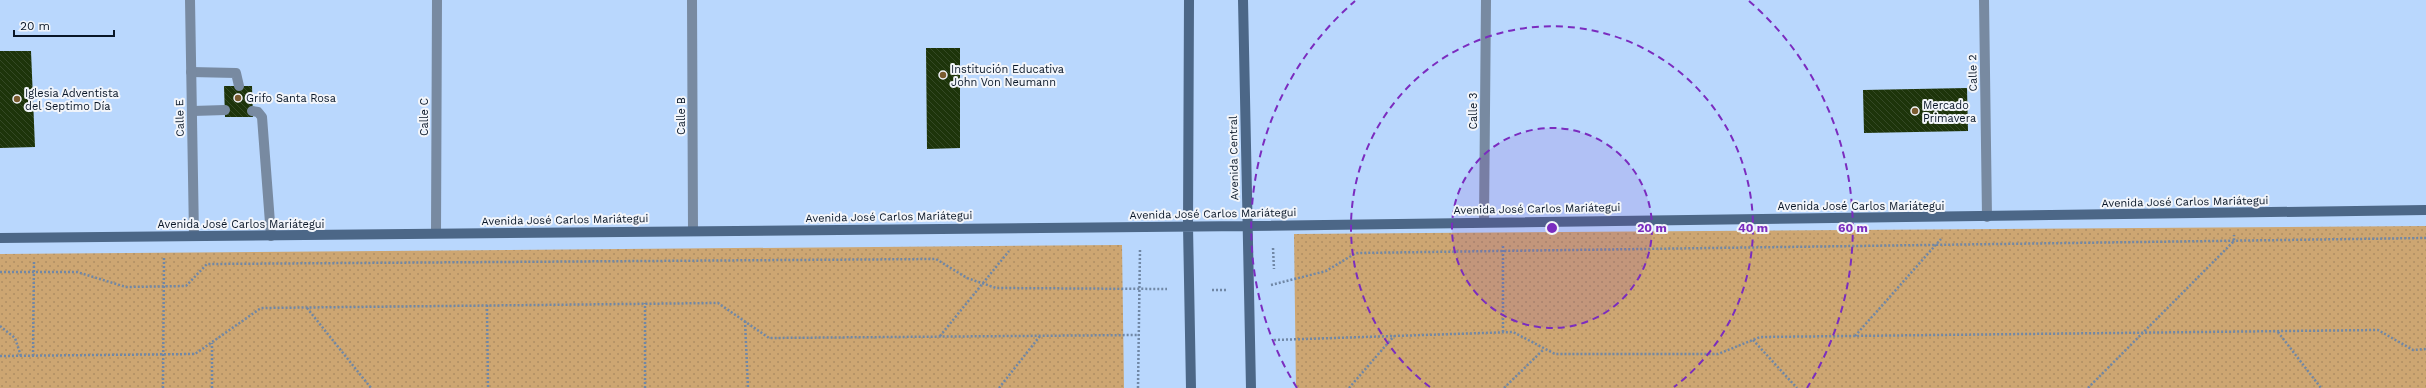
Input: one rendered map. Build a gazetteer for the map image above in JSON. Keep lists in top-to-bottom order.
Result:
{
  "streets": {
    "main road": ["Avenida Central", "Avenida José Carlos Mariátegui"],
    "street": [
      "Calle 2",
      "Calle 3",
      "Calle B",
      "Calle C",
      "Calle E"
    ]
  },
  "crossings": [
    ["Calle 2", "Avenida José Carlos Mariátegui"],
    ["Calle 3", "Avenida José Carlos Mariátegui"],
    ["Calle B", "Avenida José Carlos Mariátegui"],
    ["Calle C", "Avenida José Carlos Mariátegui"],
    ["Calle E", "Avenida José Carlos Mariátegui"],
    ["Avenida Central", "Avenida José Carlos Mariátegui"]
  ],
  "places": [
    "Institución Educativa John Von Neumann",
    "Grifo Santa Rosa",
    "Iglesia Adventista del Septimo Día",
    "Mercado Primavera"
  ],
  "scale_bar": "20 m",
  "rings": ["20 m", "40 m", "60 m"]
}
